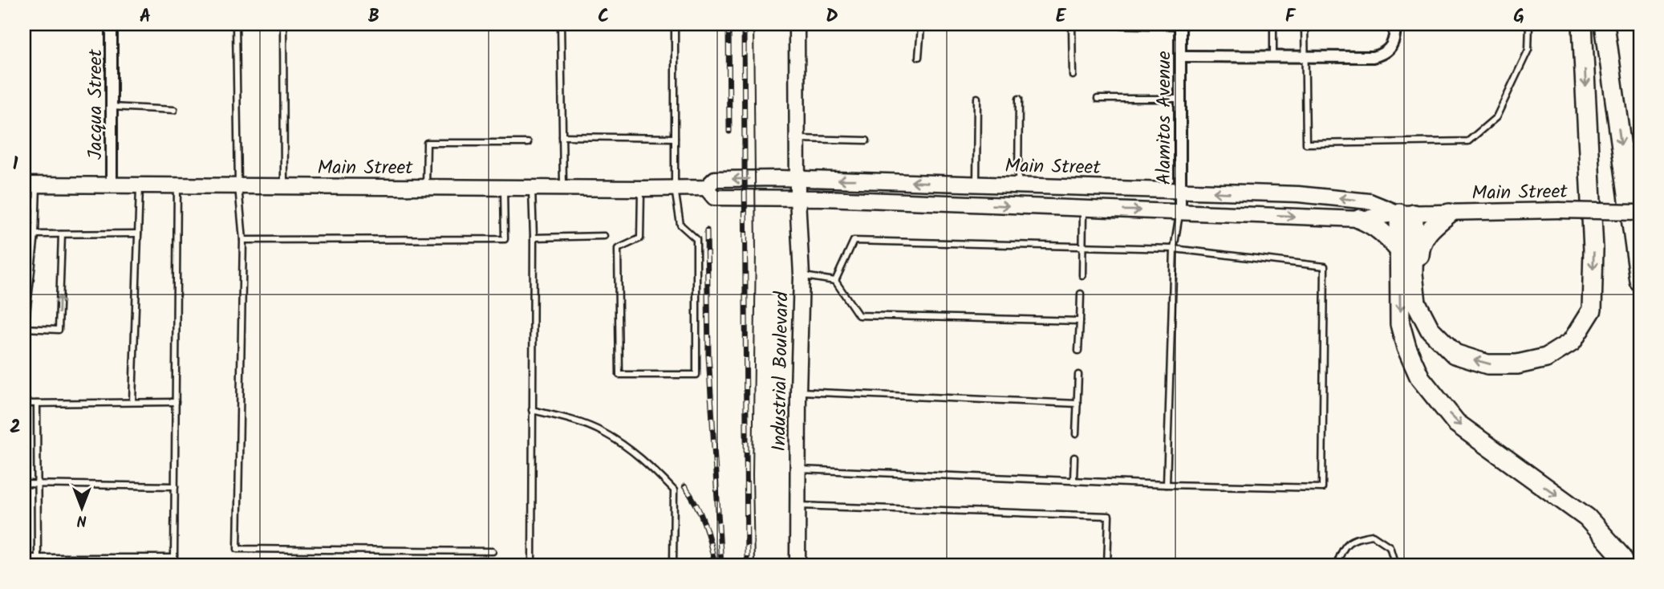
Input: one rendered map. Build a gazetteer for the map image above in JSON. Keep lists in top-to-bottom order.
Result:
{
  "streets": {
    "main road": ["Main Street", "Industrial Boulevard"],
    "street": ["Jacqua Street", "Alamitos Avenue"]
  },
  "crossings": [
    ["Jacqua Street", "Main Street"],
    ["Alamitos Avenue", "Main Street"],
    ["Main Street", "Industrial Boulevard"]
  ],
  "north": "bottom",
  "grid": {
    "columns": [
      "A",
      "B",
      "C",
      "D",
      "E",
      "F",
      "G"
    ],
    "rows": ["1", "2"]
  }
}
